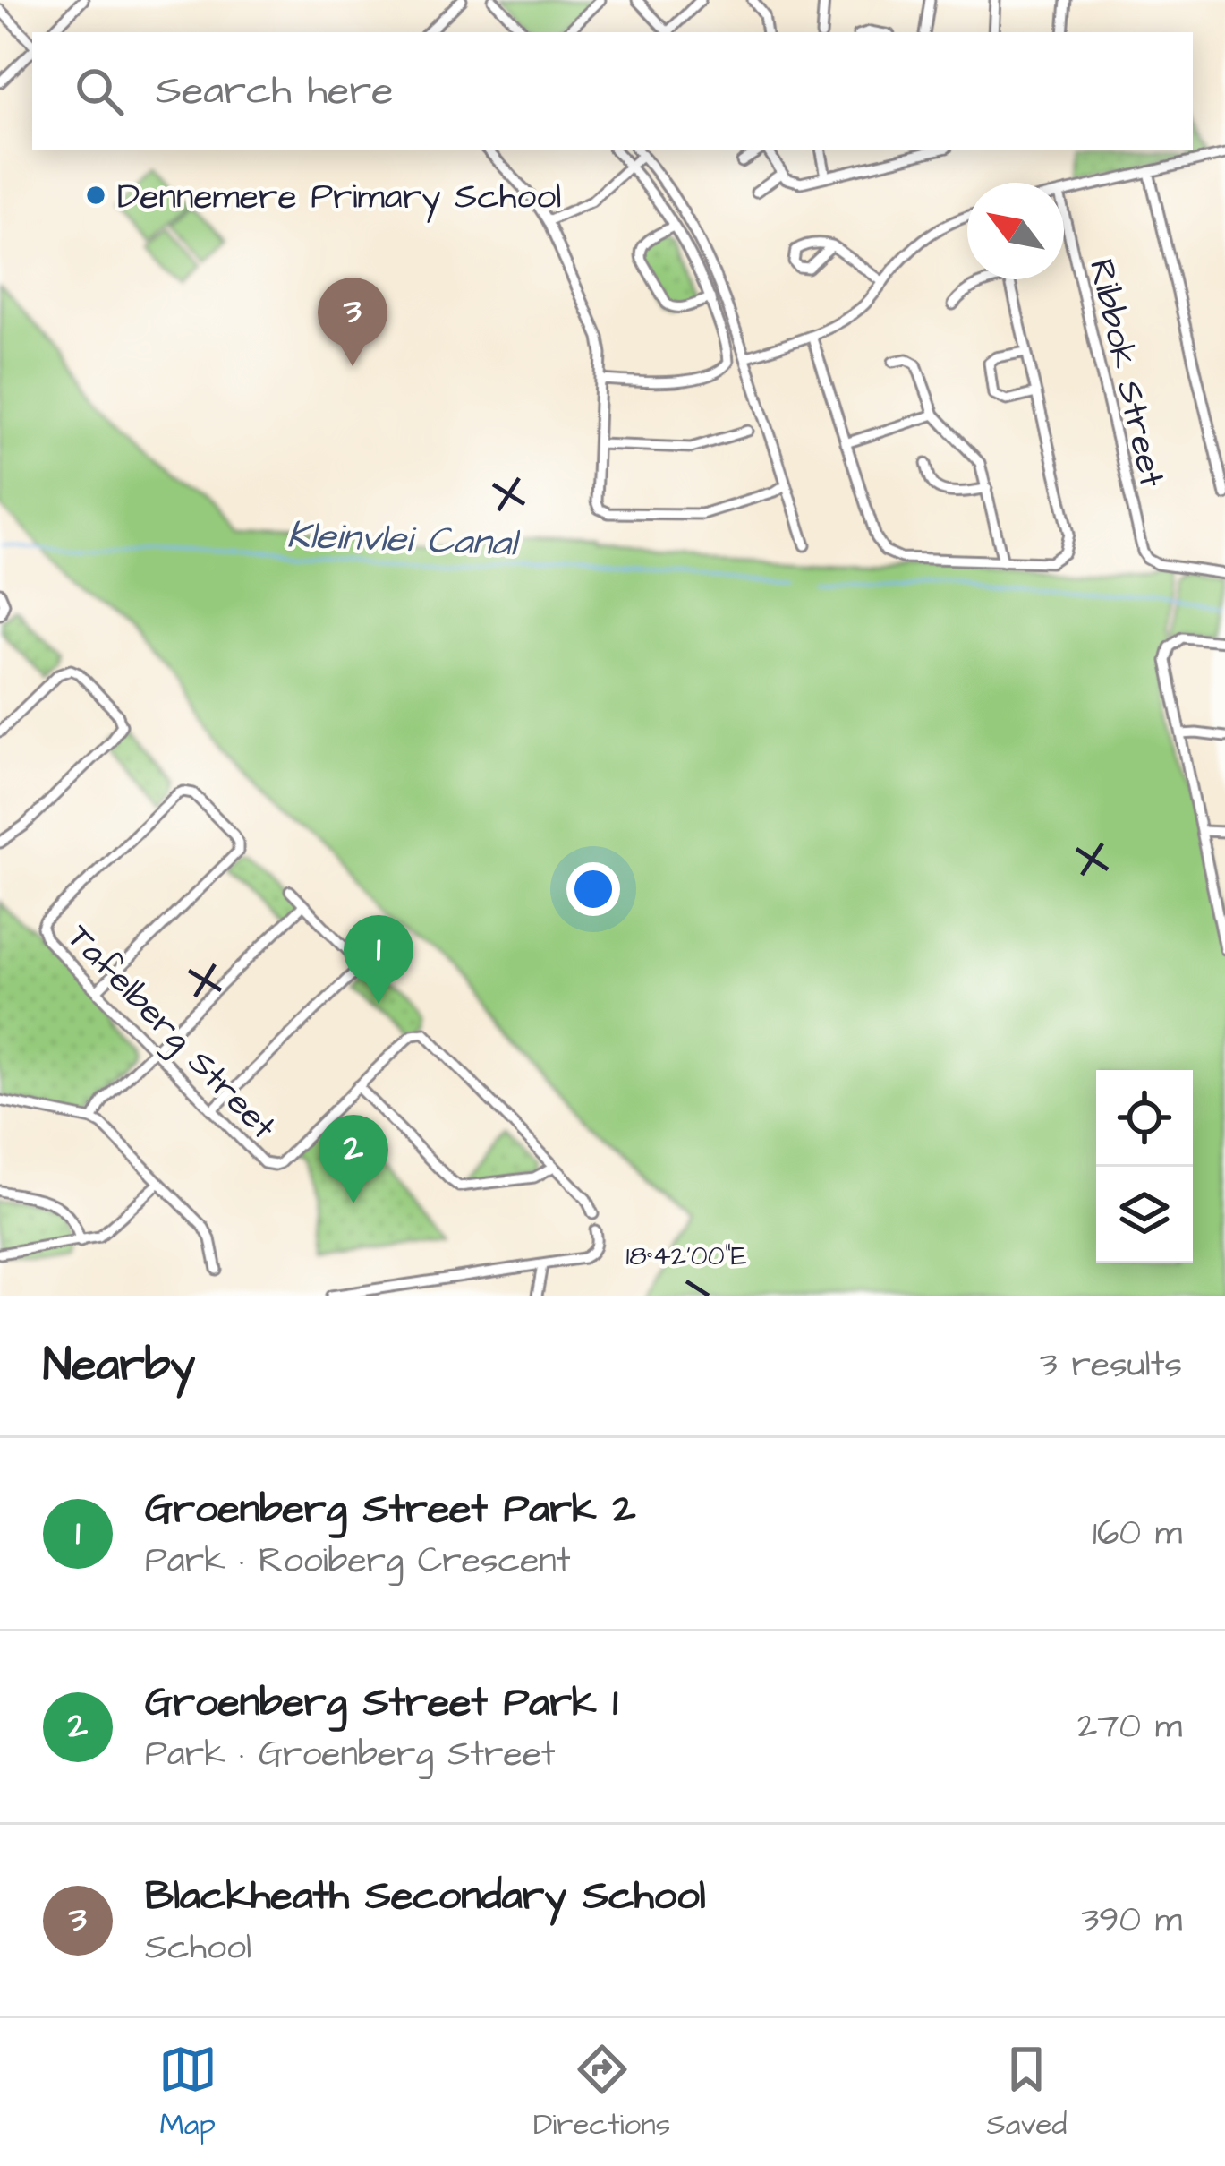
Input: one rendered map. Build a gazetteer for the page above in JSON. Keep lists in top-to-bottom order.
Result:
{
  "streets": {
    "street": ["Ribbok Street", "Tafelberg Street"]
  },
  "water": ["Kleinvlei Canal"],
  "places": ["Dennemere Primary School"],
  "north": "top left",
  "page": {
    "search": "Search here",
    "pins": ["3", "1", "2"],
    "heading": ["Nearby", "3 results"],
    "list": [
      {
        "mark": "1",
        "name": "Groenberg Street Park 2",
        "note": "Park · Rooiberg Crescent",
        "value": "160 m"
      },
      {
        "mark": "2",
        "name": "Groenberg Street Park 1",
        "note": "Park · Groenberg Street",
        "value": "270 m"
      },
      {
        "mark": "3",
        "name": "Blackheath Secondary School",
        "note": "School",
        "value": "390 m"
      }
    ],
    "nav": ["Map", "Directions", "Saved"]
  },
  "coordinates": ["18°42'00\"E"]
}
